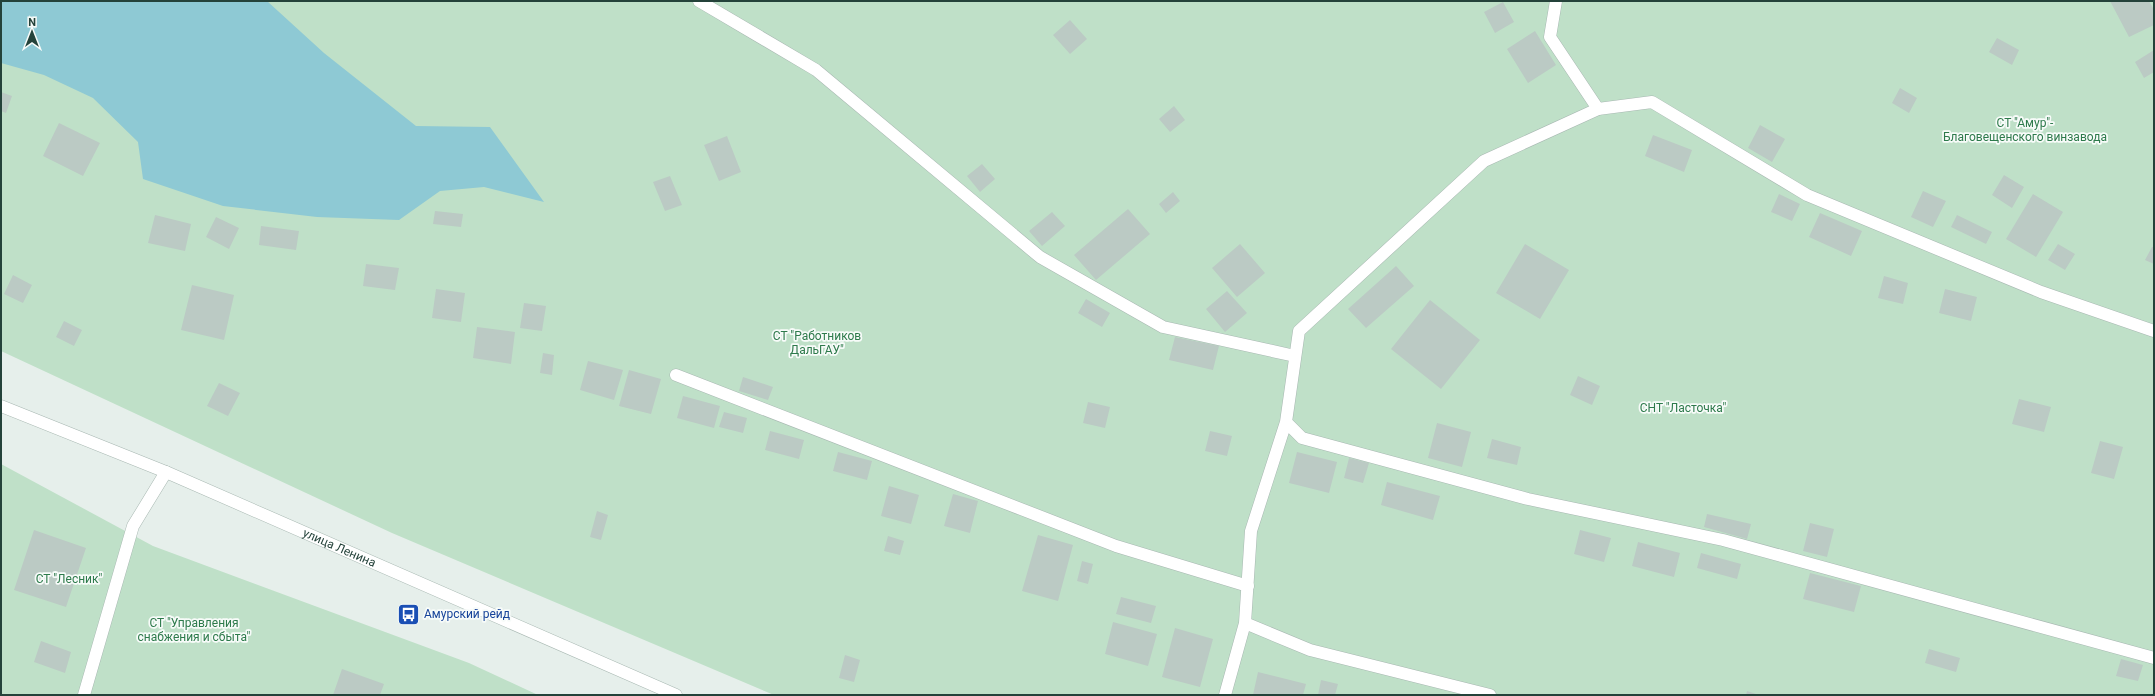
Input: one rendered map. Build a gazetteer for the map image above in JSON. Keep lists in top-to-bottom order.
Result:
{
  "streets": {
    "street": ["улица Ленина"]
  },
  "parks": [
    "СТ \"Амур\"- Благовещенского винзавода",
    "СТ \"Работников ДальГАУ\"",
    "СНТ \"Ласточка\"",
    "СТ \"Лесник\"",
    "СТ \"Управления снабжения и сбыта\""
  ],
  "places": {
    "bus stop": ["Амурский рейд"]
  },
  "north": "top"
}
